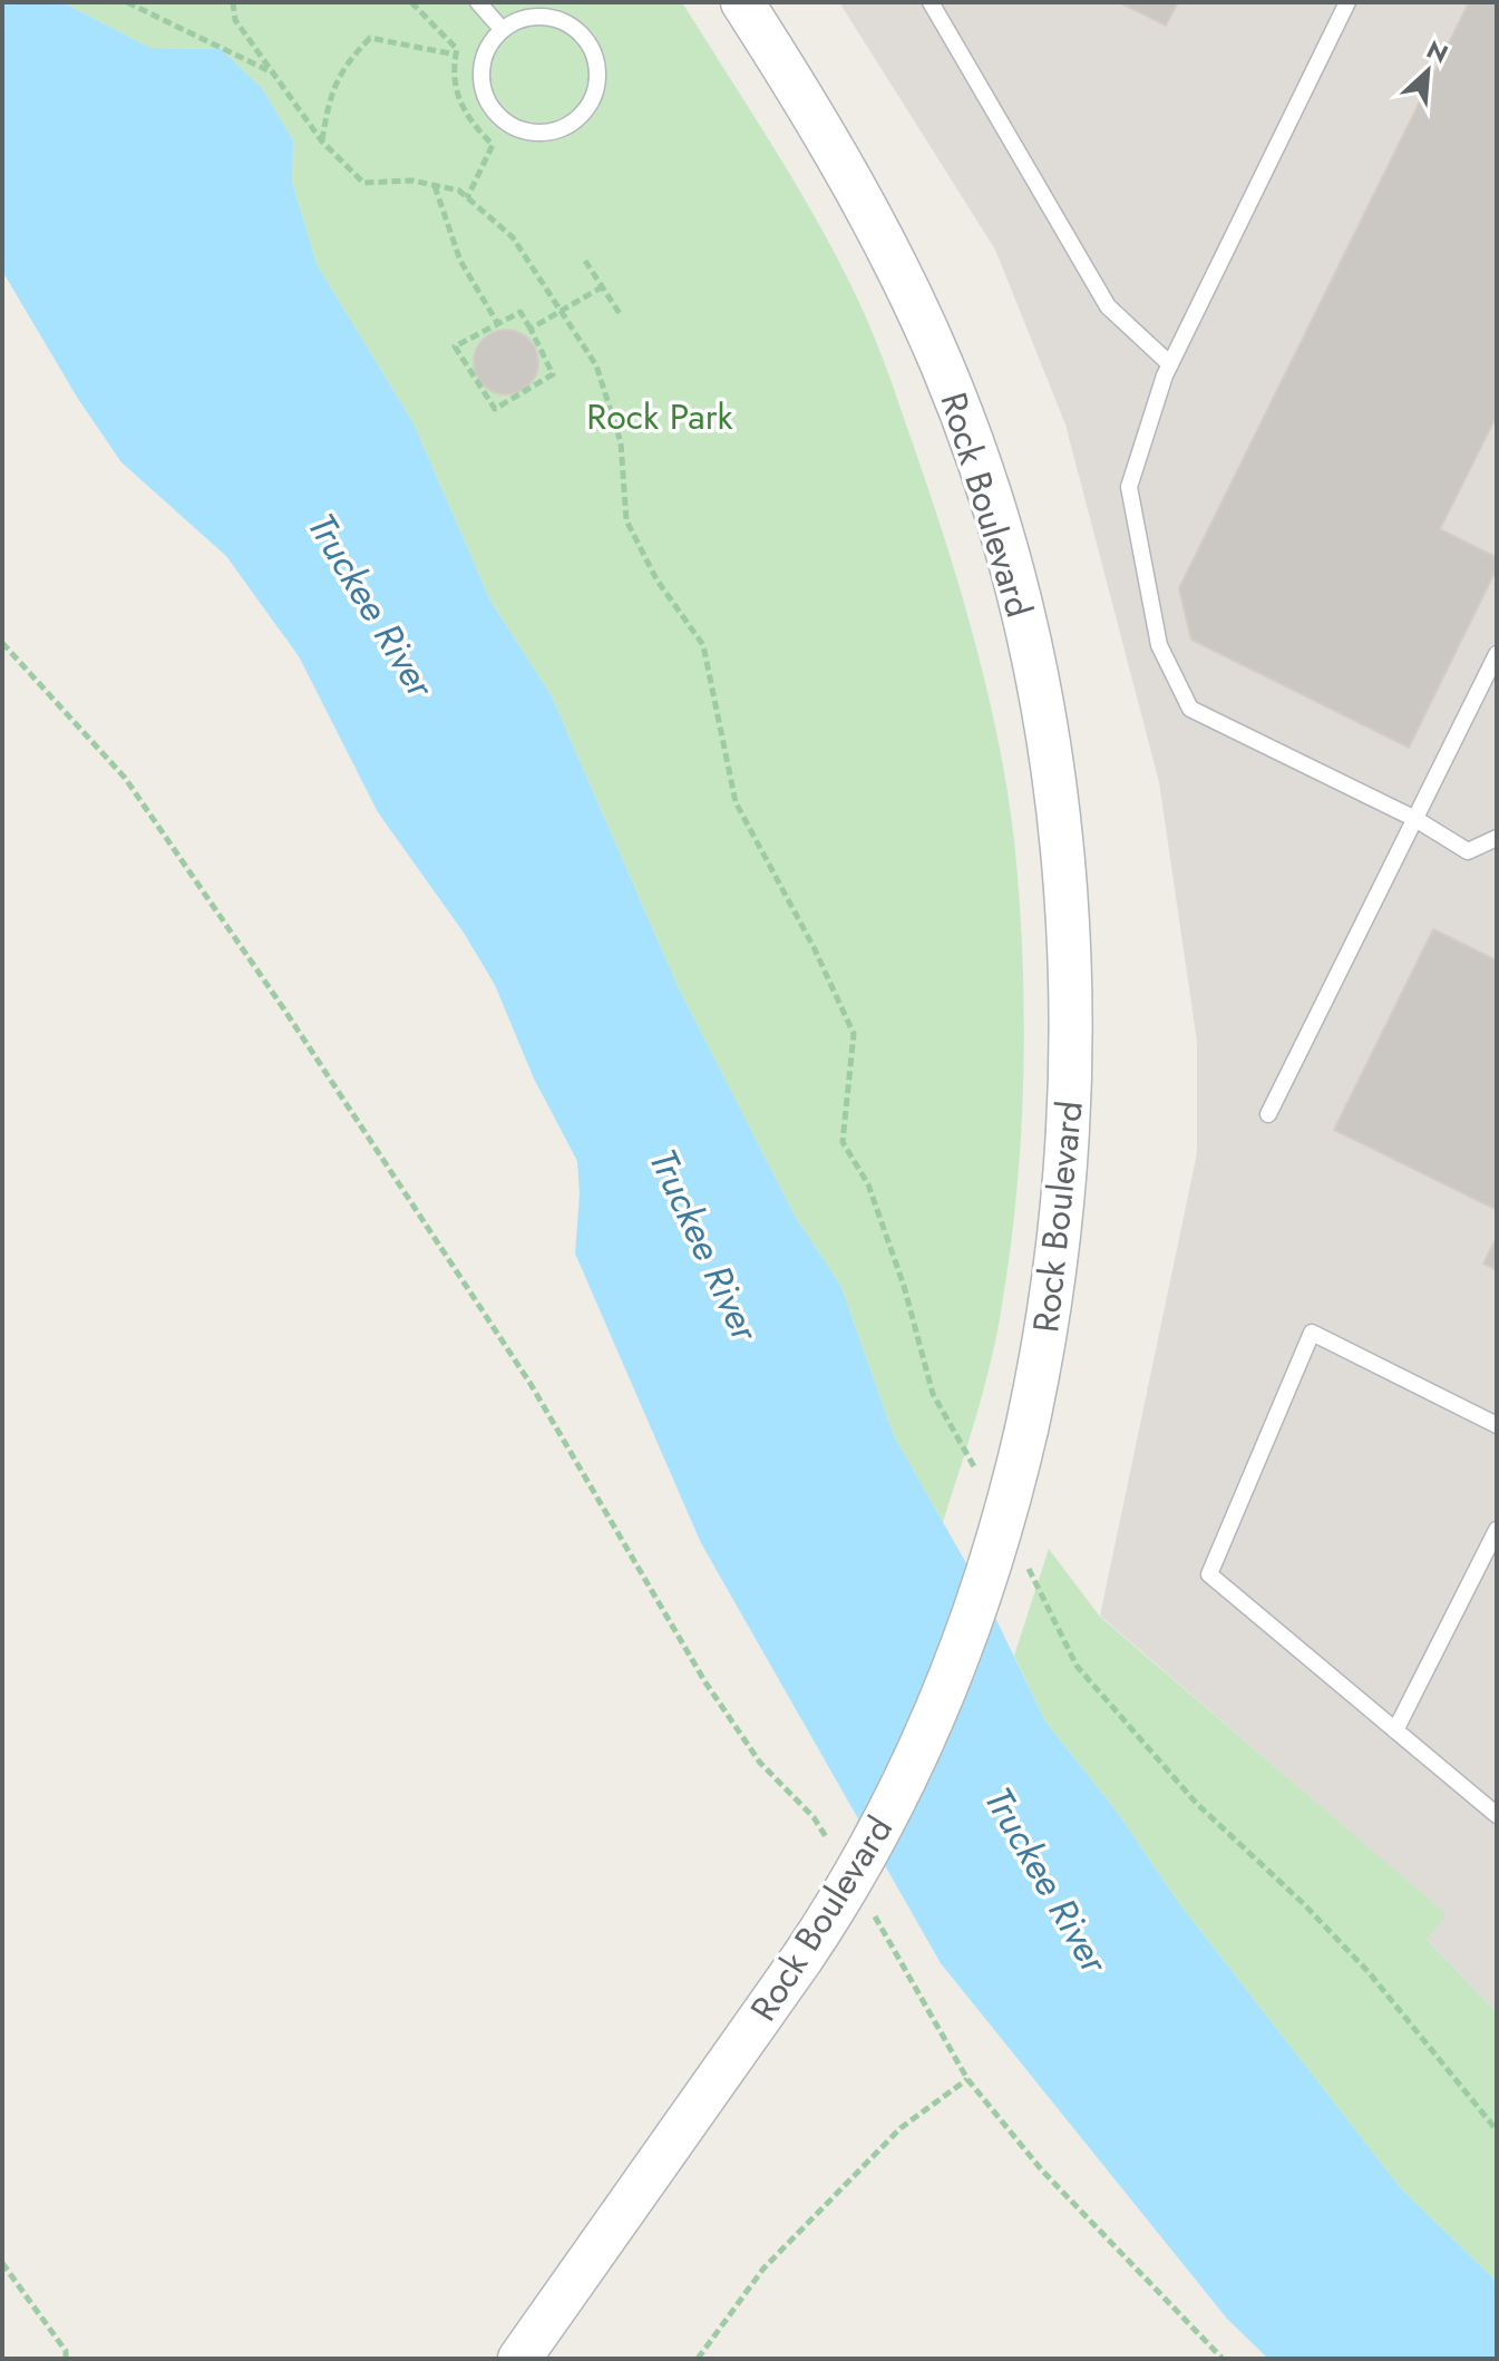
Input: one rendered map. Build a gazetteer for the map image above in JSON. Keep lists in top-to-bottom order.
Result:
{
  "streets": {
    "main road": ["Rock Boulevard"]
  },
  "water": ["Truckee River"],
  "parks": ["Rock Park"],
  "north": "top right"
}
